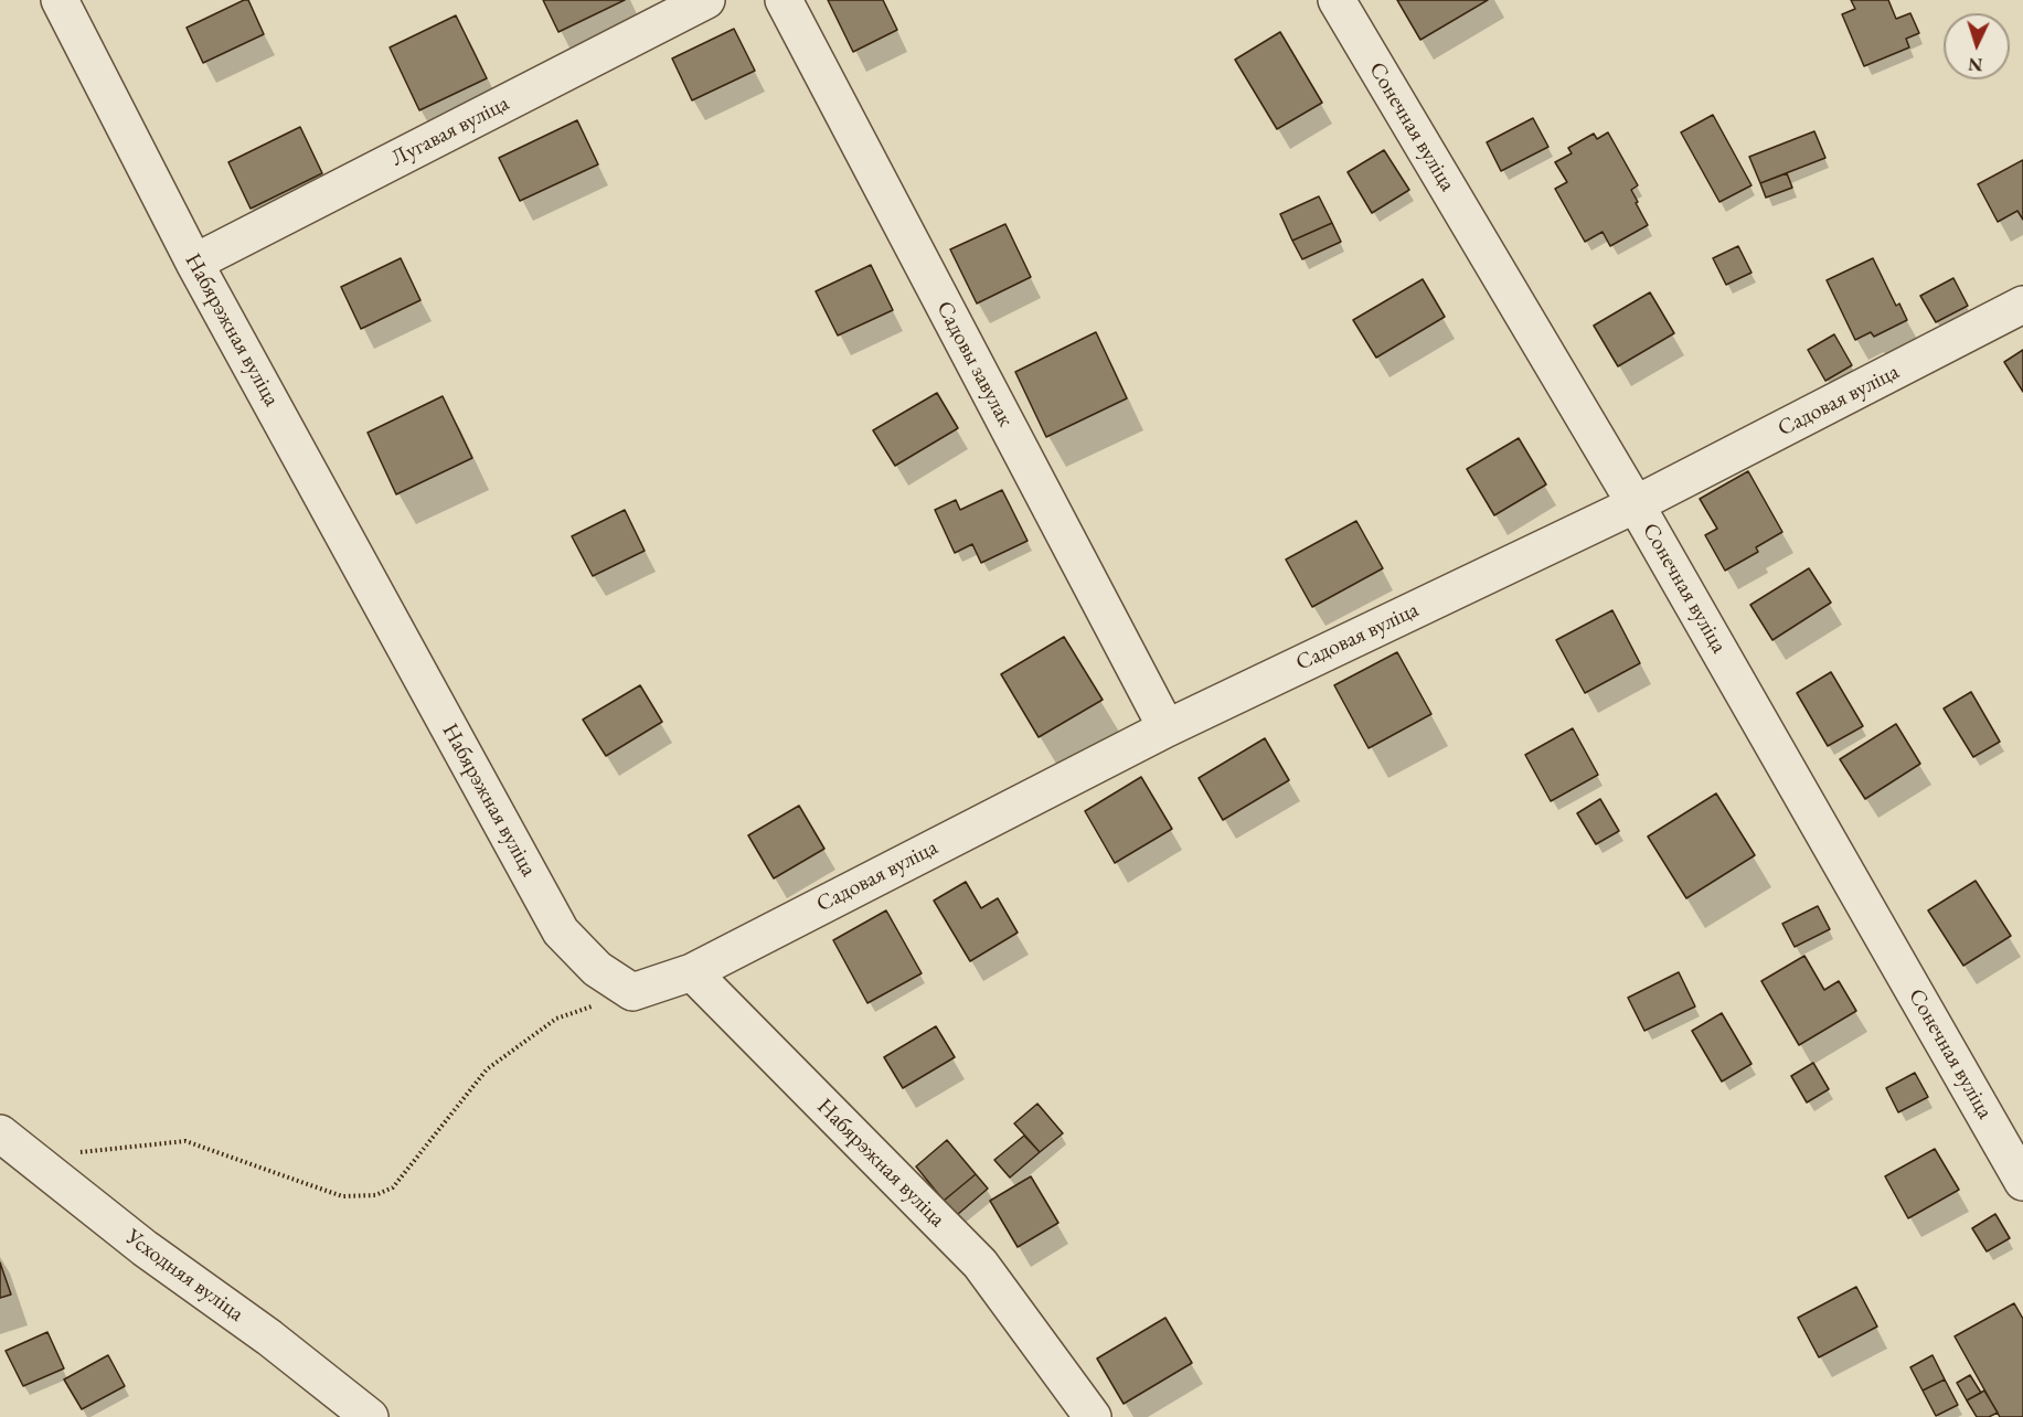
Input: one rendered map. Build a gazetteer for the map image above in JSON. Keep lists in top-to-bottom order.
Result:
{
  "streets": {
    "street": [
      "Сонечная вуліца",
      "Лугавая вуліца",
      "Набярэжная вуліца",
      "Садовы завулак",
      "Садовая вуліца",
      "Усходняя вуліца"
    ]
  },
  "crossings": [
    ["Сонечная вуліца", "Садовая вуліца"],
    ["Лугавая вуліца", "Набярэжная вуліца"],
    ["Набярэжная вуліца", "Садовая вуліца"],
    ["Садовы завулак", "Садовая вуліца"]
  ],
  "north": "bottom"
}
